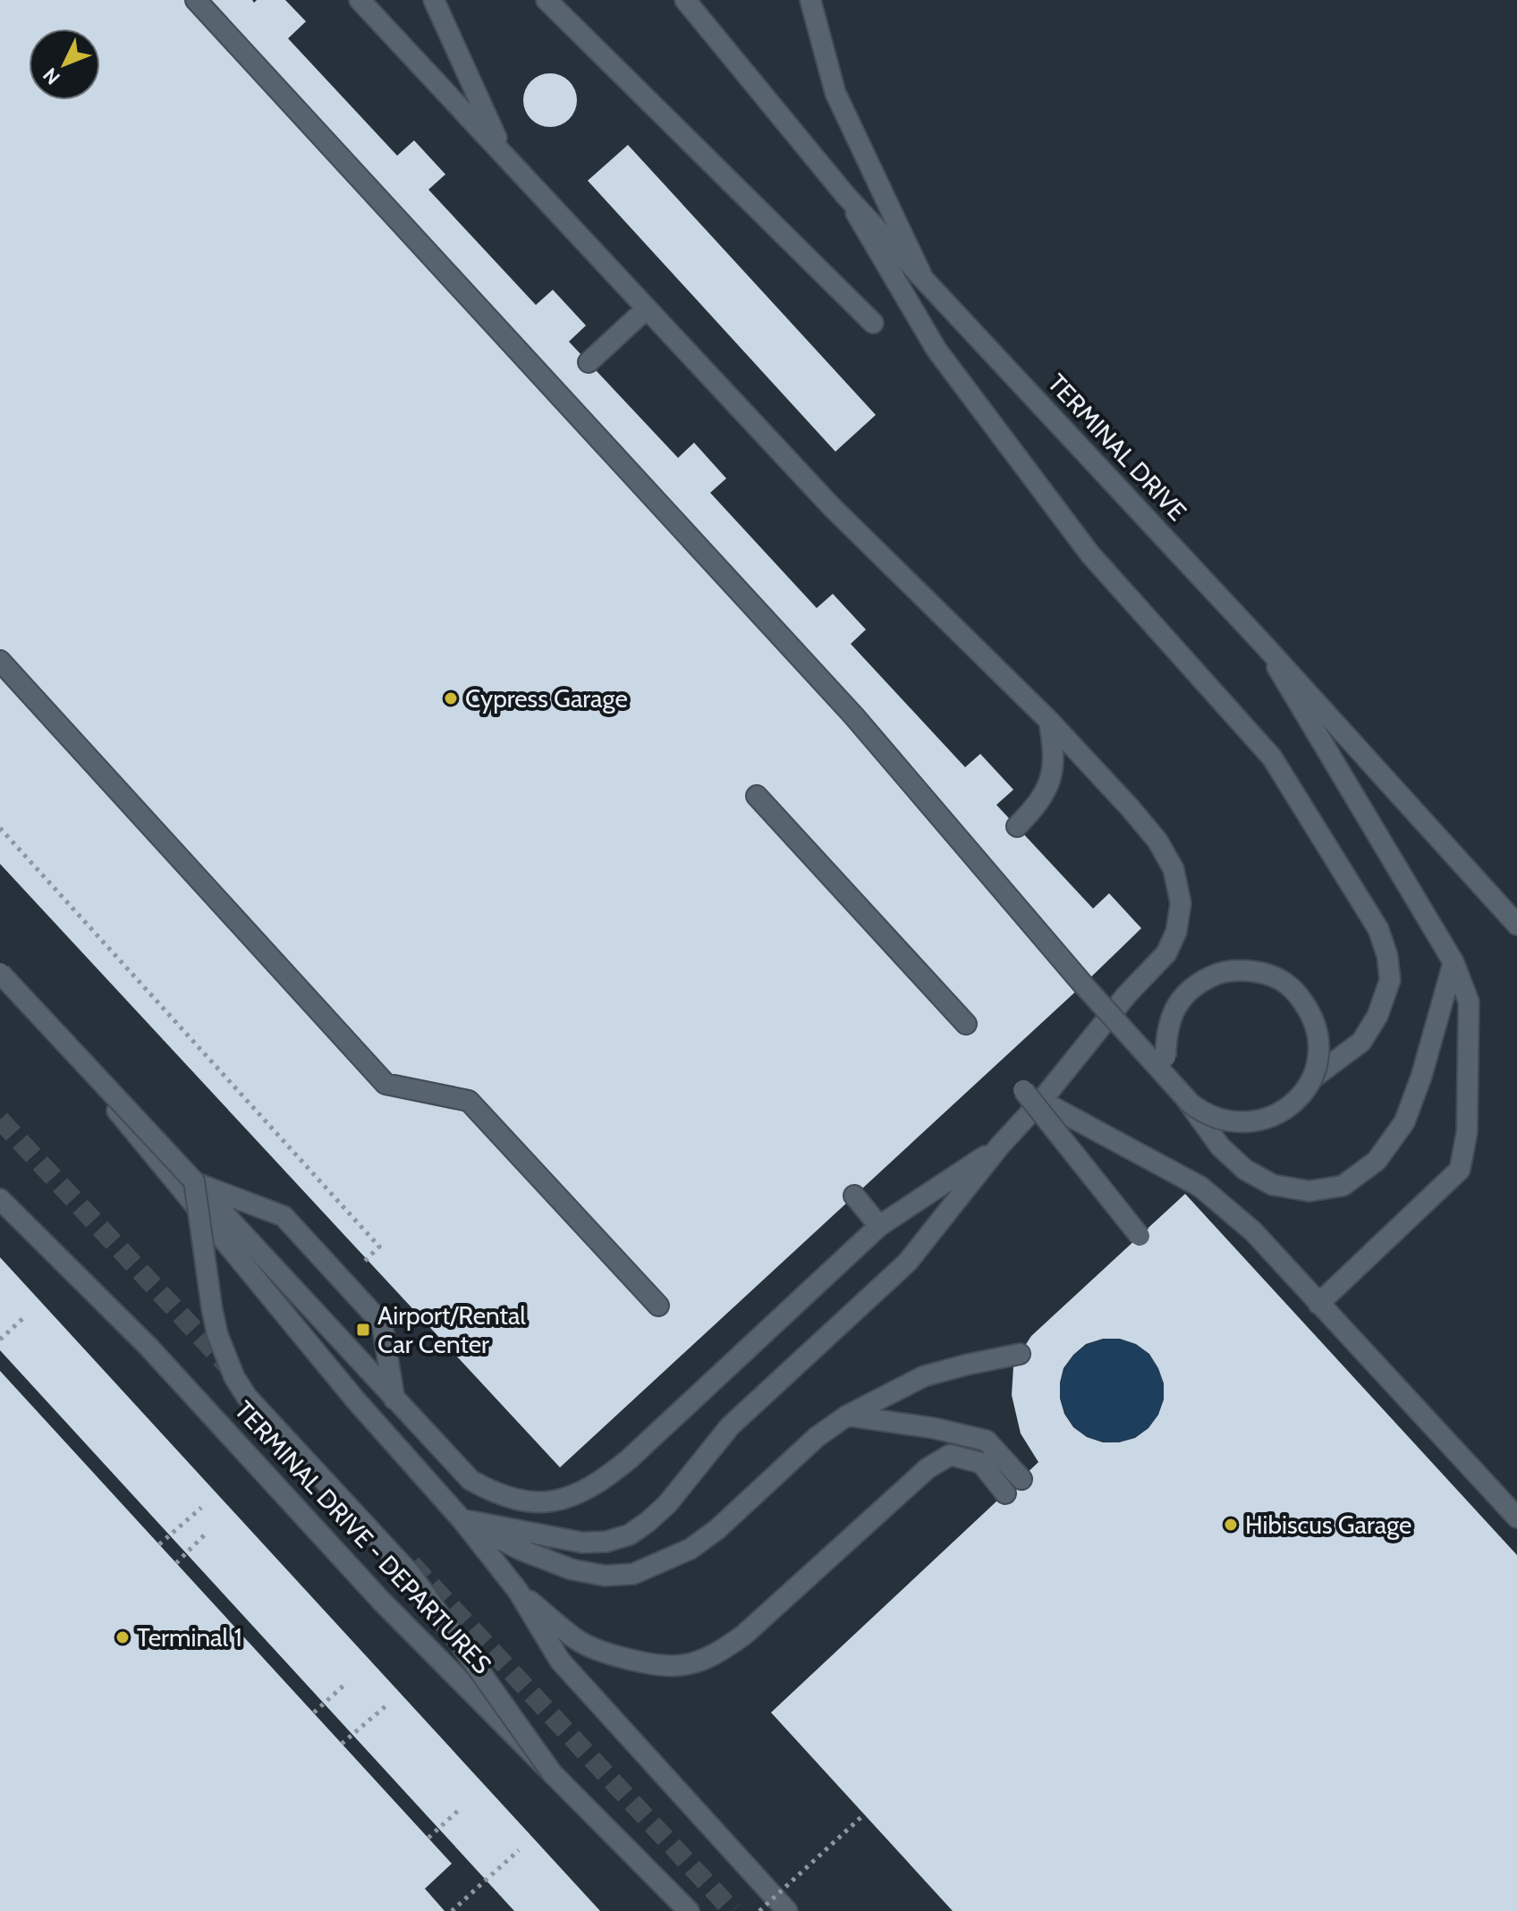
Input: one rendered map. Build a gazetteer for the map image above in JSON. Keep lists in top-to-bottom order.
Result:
{
  "streets": {
    "street": ["TERMINAL DRIVE", "TERMINAL DRIVE - DEPARTURES"]
  },
  "places": {
    "other": ["Cypress Garage", "Hibiscus Garage", "Terminal 1"],
    "transit": ["Airport/Rental Car Center"]
  },
  "north": "bottom left"
}
